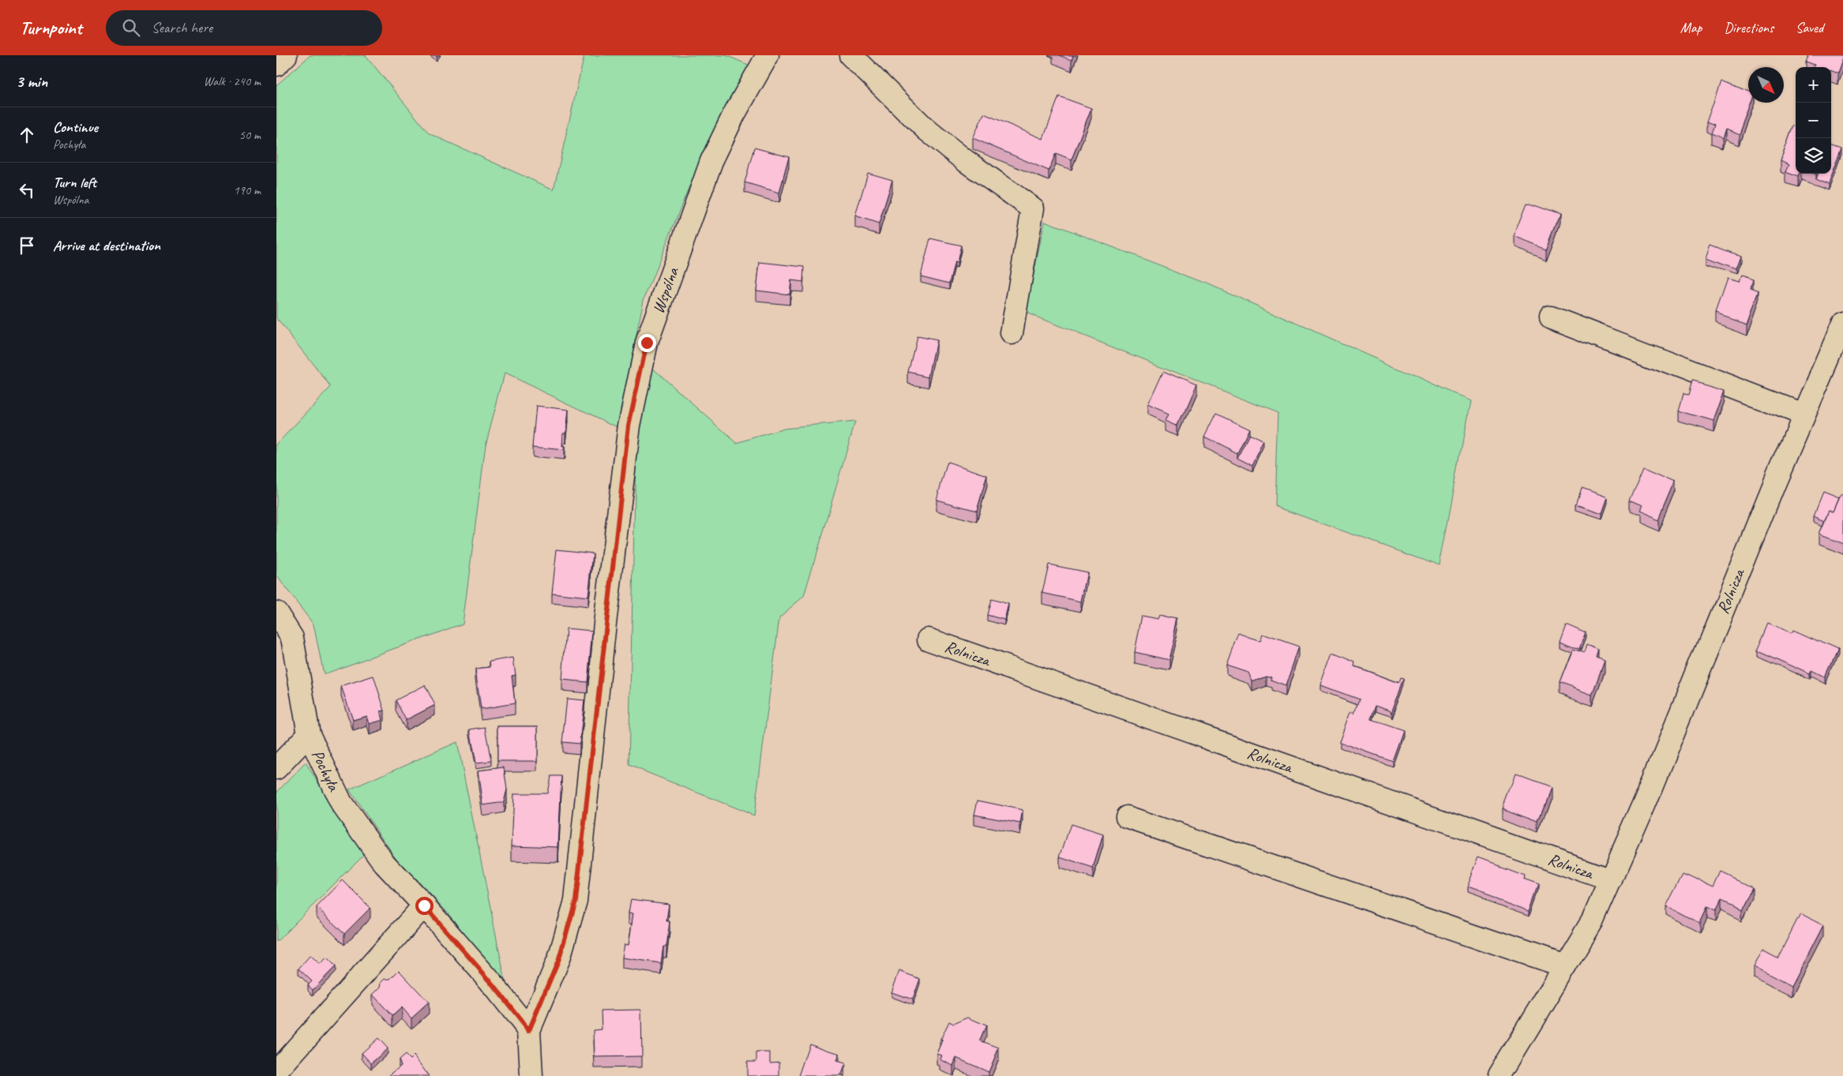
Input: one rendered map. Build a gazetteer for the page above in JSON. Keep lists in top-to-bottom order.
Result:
{
  "streets": {
    "street": ["Wspólna", "Rolnicza", "Pochyła"]
  },
  "crossings": [
    ["Wspólna", "Pochyła"]
  ],
  "north": "bottom right",
  "page": {
    "header": "Turnpoint",
    "search": "Search here",
    "nav": ["Map", "Directions", "Saved"],
    "heading": ["3 min", "Walk · 240 m"],
    "map_buttons": ["+", "−"],
    "list": [
      ["Continue", "Pochyła", "50 m"],
      ["Turn left", "Wspólna", "190 m"],
      "Arrive at destination"
    ]
  }
}
